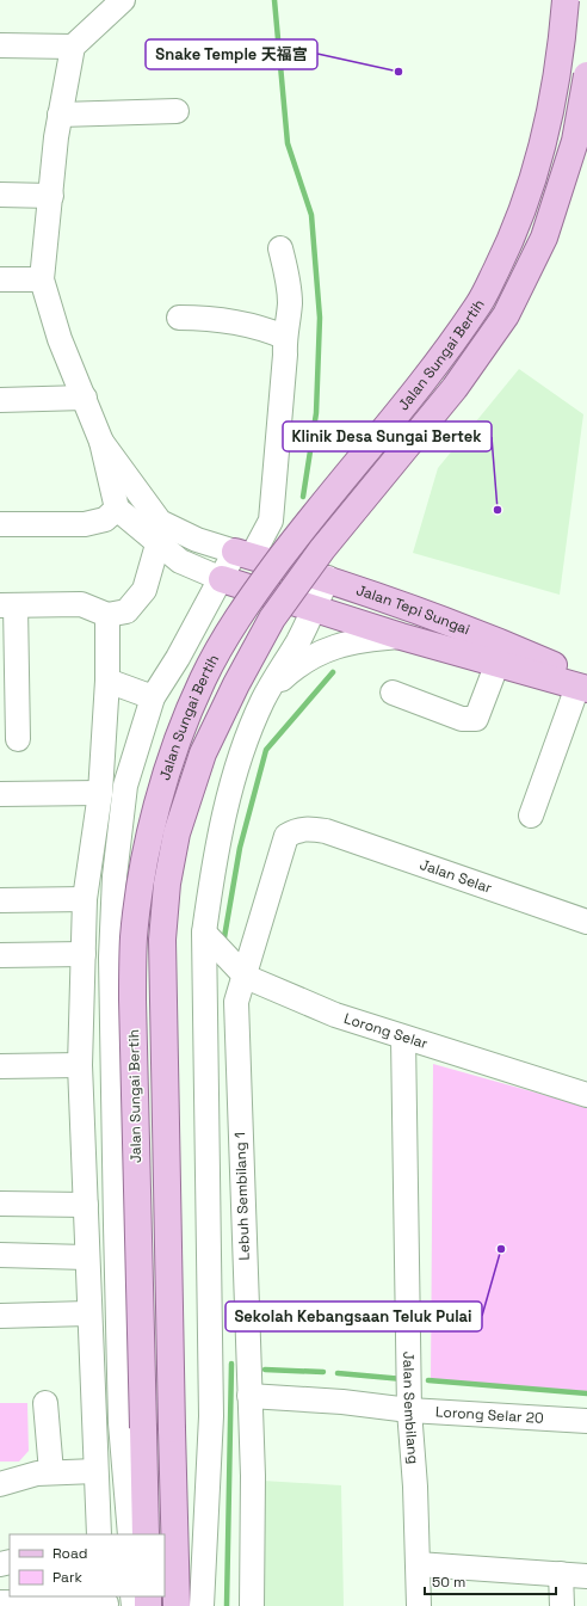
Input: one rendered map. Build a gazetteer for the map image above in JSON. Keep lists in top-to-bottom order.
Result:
{
  "streets": {
    "main road": ["Jalan Sungai Bertih", "Jalan Tepi Sungai"],
    "street": [
      "Jalan Selar",
      "Lorong Selar",
      "Lebuh Sembilang 1",
      "Jalan Sembilang",
      "Lorong Selar 20"
    ]
  },
  "crossings": [
    ["Jalan Selar", "Lebuh Sembilang 1"],
    ["Lorong Selar", "Lebuh Sembilang 1"],
    ["Lorong Selar", "Jalan Sembilang"],
    ["Lebuh Sembilang 1", "Lorong Selar 20"],
    ["Jalan Sembilang", "Lorong Selar 20"]
  ],
  "places": ["Snake Temple 天福宫", "Klinik Desa Sungai Bertek", "Sekolah Kebangsaan Teluk Pulai"],
  "legend": ["Road", "Park"],
  "scale_bar": "50 m"
}
